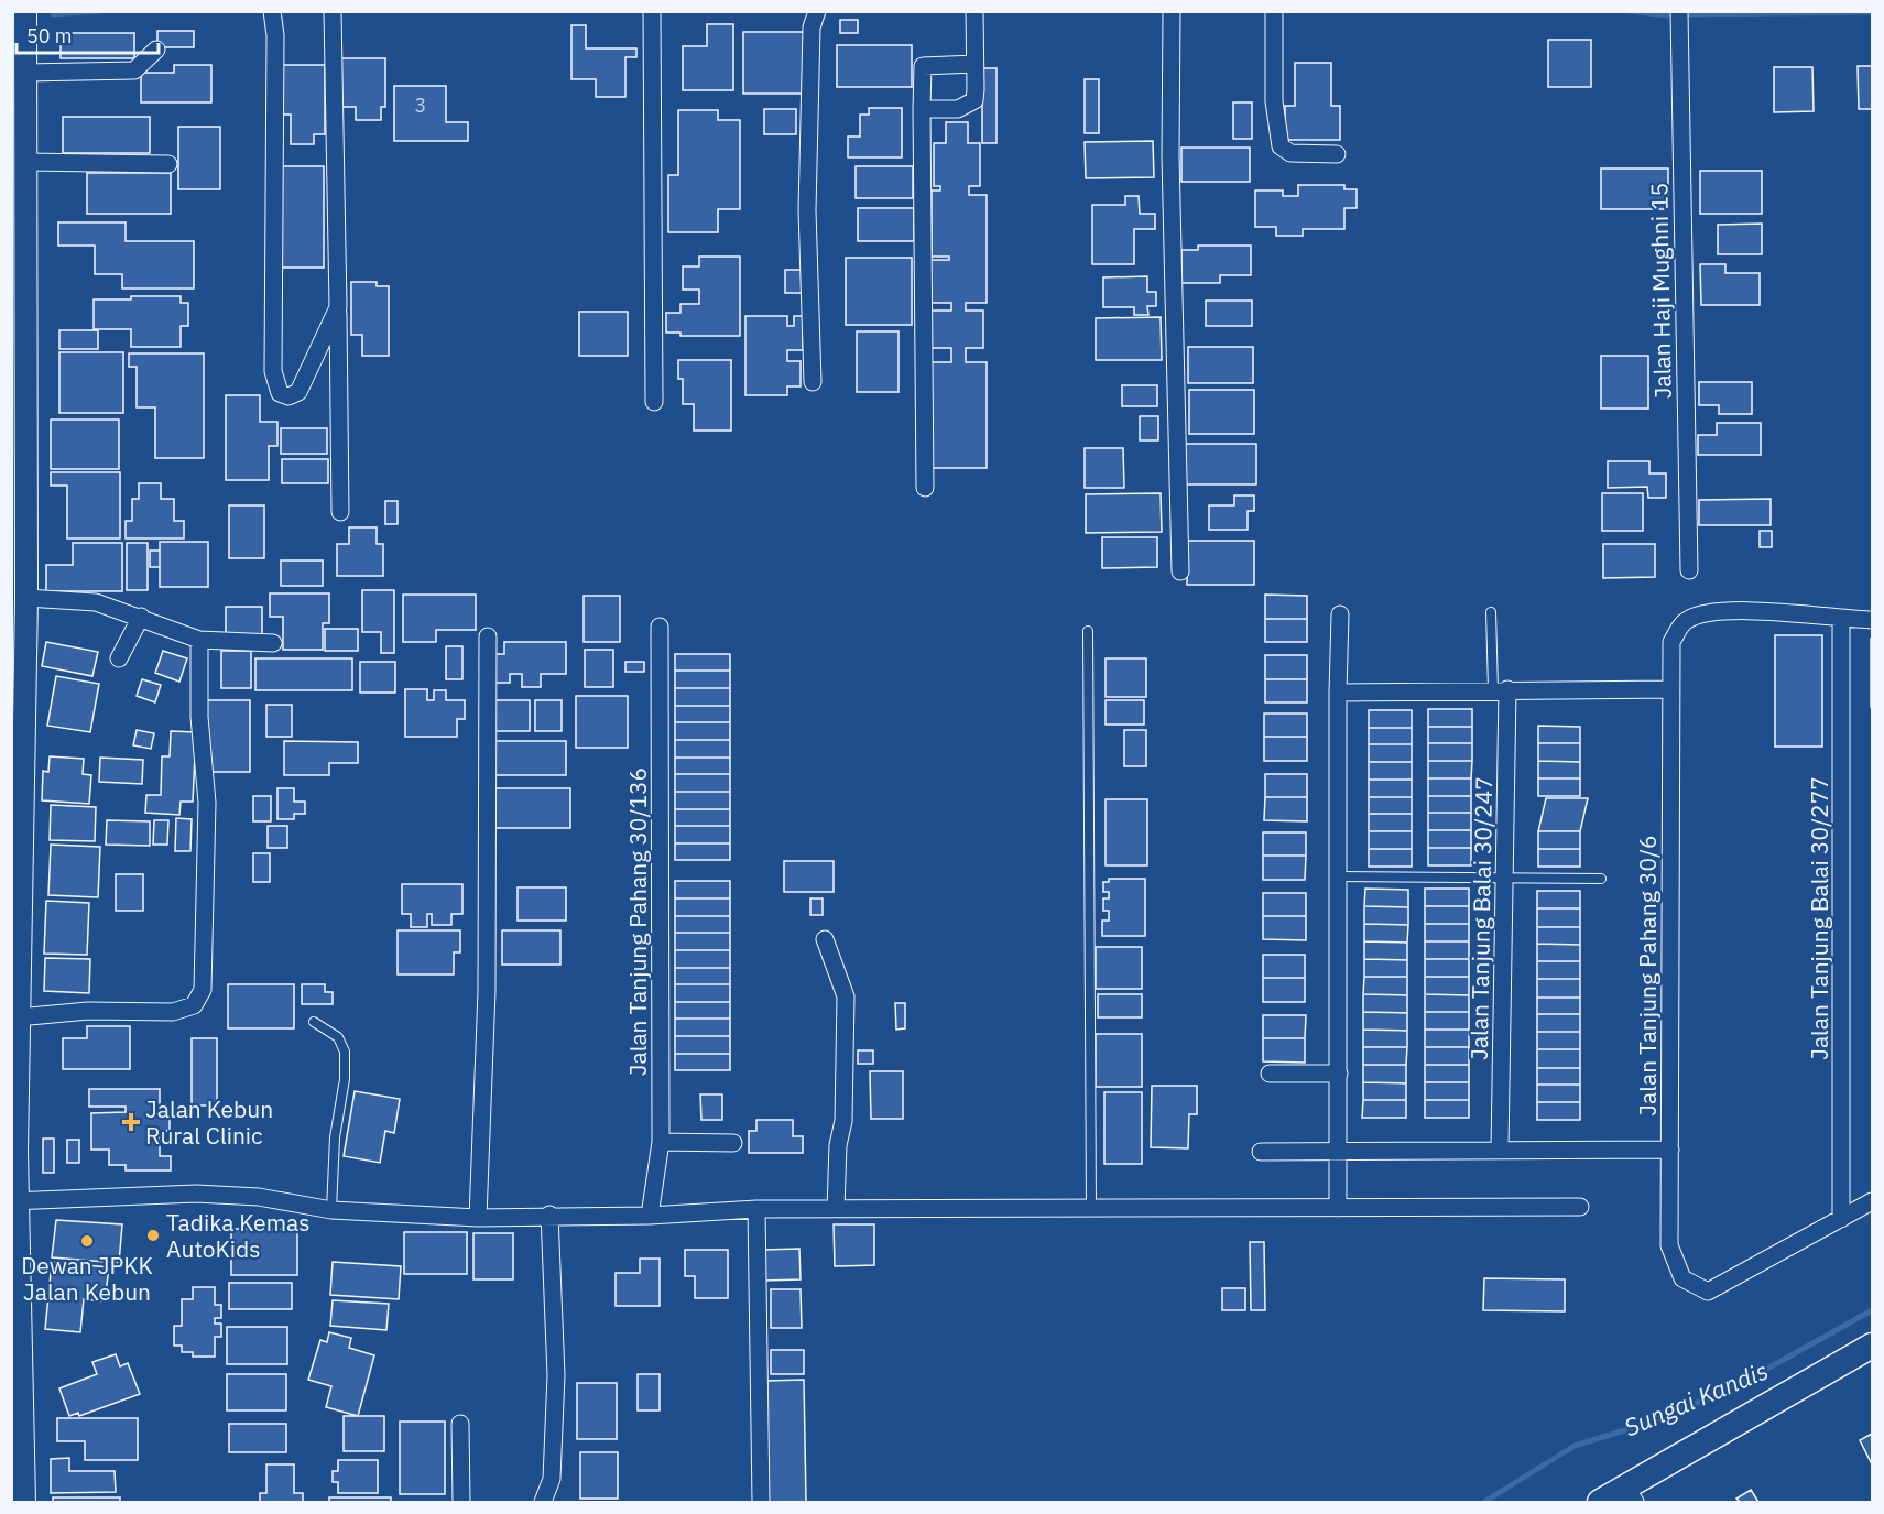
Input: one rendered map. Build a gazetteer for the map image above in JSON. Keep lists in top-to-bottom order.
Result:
{
  "streets": {
    "street": [
      "Jalan Haji Mughni 15",
      "Jalan Tanjung Balai 30/247",
      "Jalan Tanjung Balai 30/277",
      "Jalan Tanjung Pahang 30/136",
      "Jalan Tanjung Pahang 30/6"
    ]
  },
  "crossings": [
    ["Jalan Tanjung Balai 30/277", "Jalan Tanjung Pahang 30/6"]
  ],
  "water": ["Sungai Kandis"],
  "places": {
    "health": ["Jalan Kebun Rural Clinic"],
    "other": ["Tadika Kemas AutoKids", "Dewan JPKK Jalan Kebun"]
  },
  "house_numbers": ["3"],
  "scale_bar": "50 m"
}
